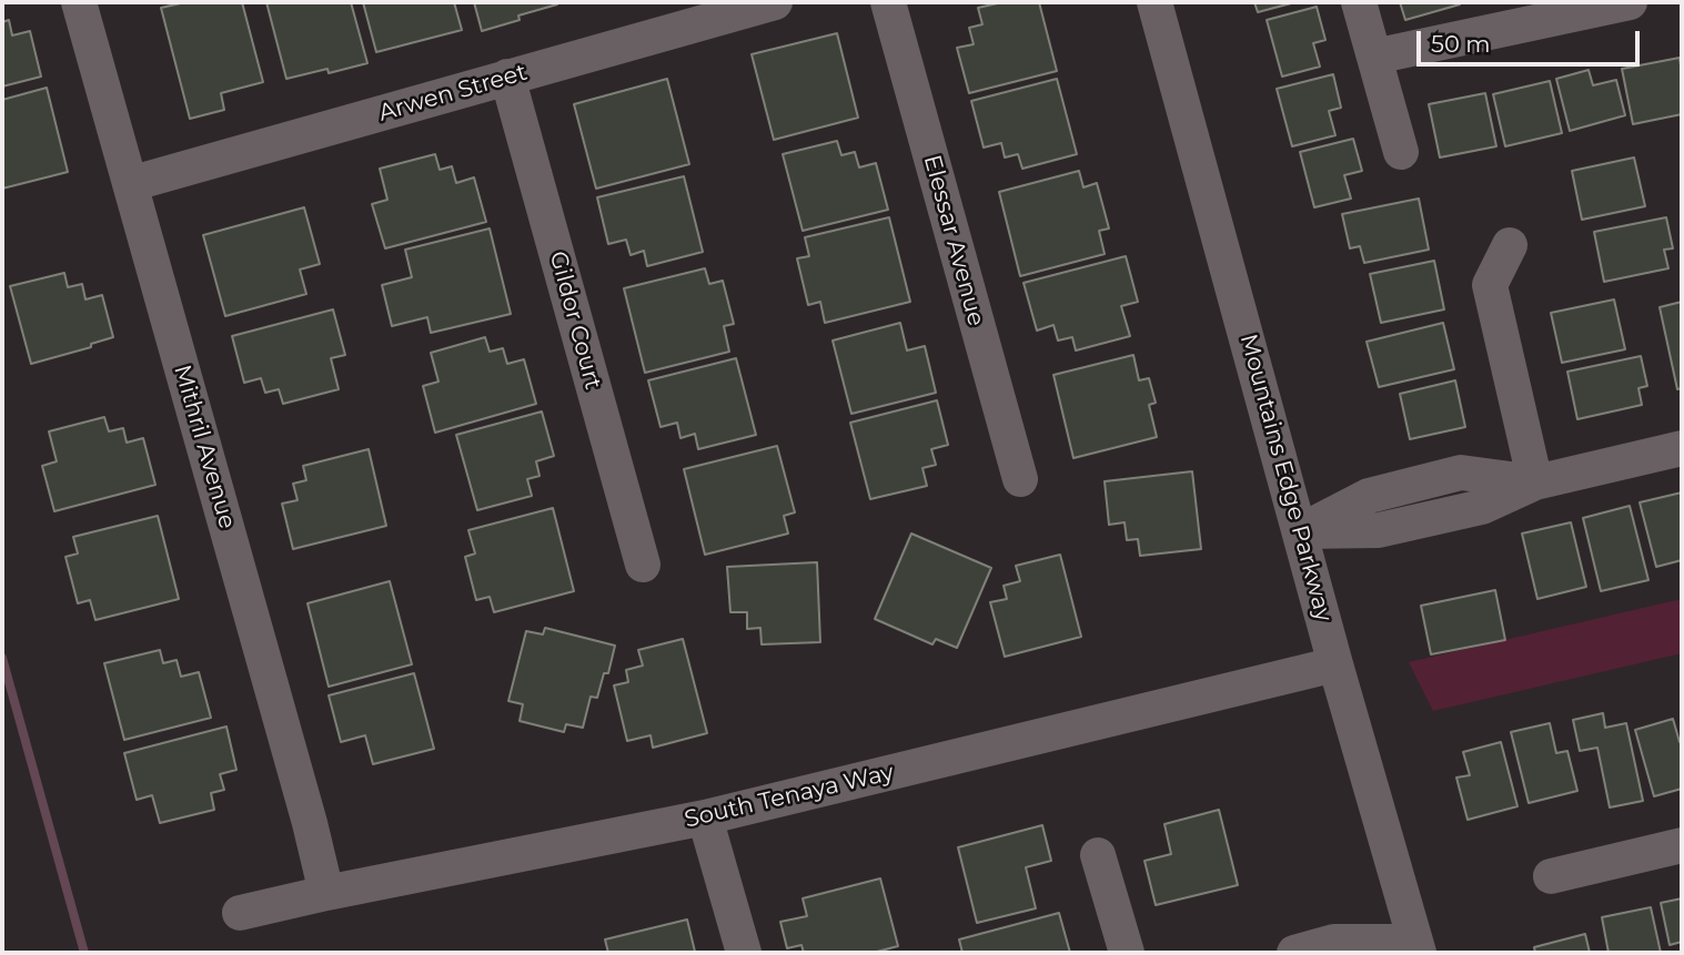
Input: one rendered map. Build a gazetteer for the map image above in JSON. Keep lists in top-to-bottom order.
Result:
{
  "streets": {
    "street": [
      "Arwen Street",
      "Elessar Avenue",
      "Gildor Court",
      "Mithril Avenue",
      "Mountains Edge Parkway",
      "South Tenaya Way"
    ]
  },
  "crossings": [
    ["Arwen Street", "Gildor Court"],
    ["Arwen Street", "Mithril Avenue"],
    ["Mithril Avenue", "South Tenaya Way"],
    ["Mountains Edge Parkway", "South Tenaya Way"]
  ],
  "scale_bar": "50 m"
}
